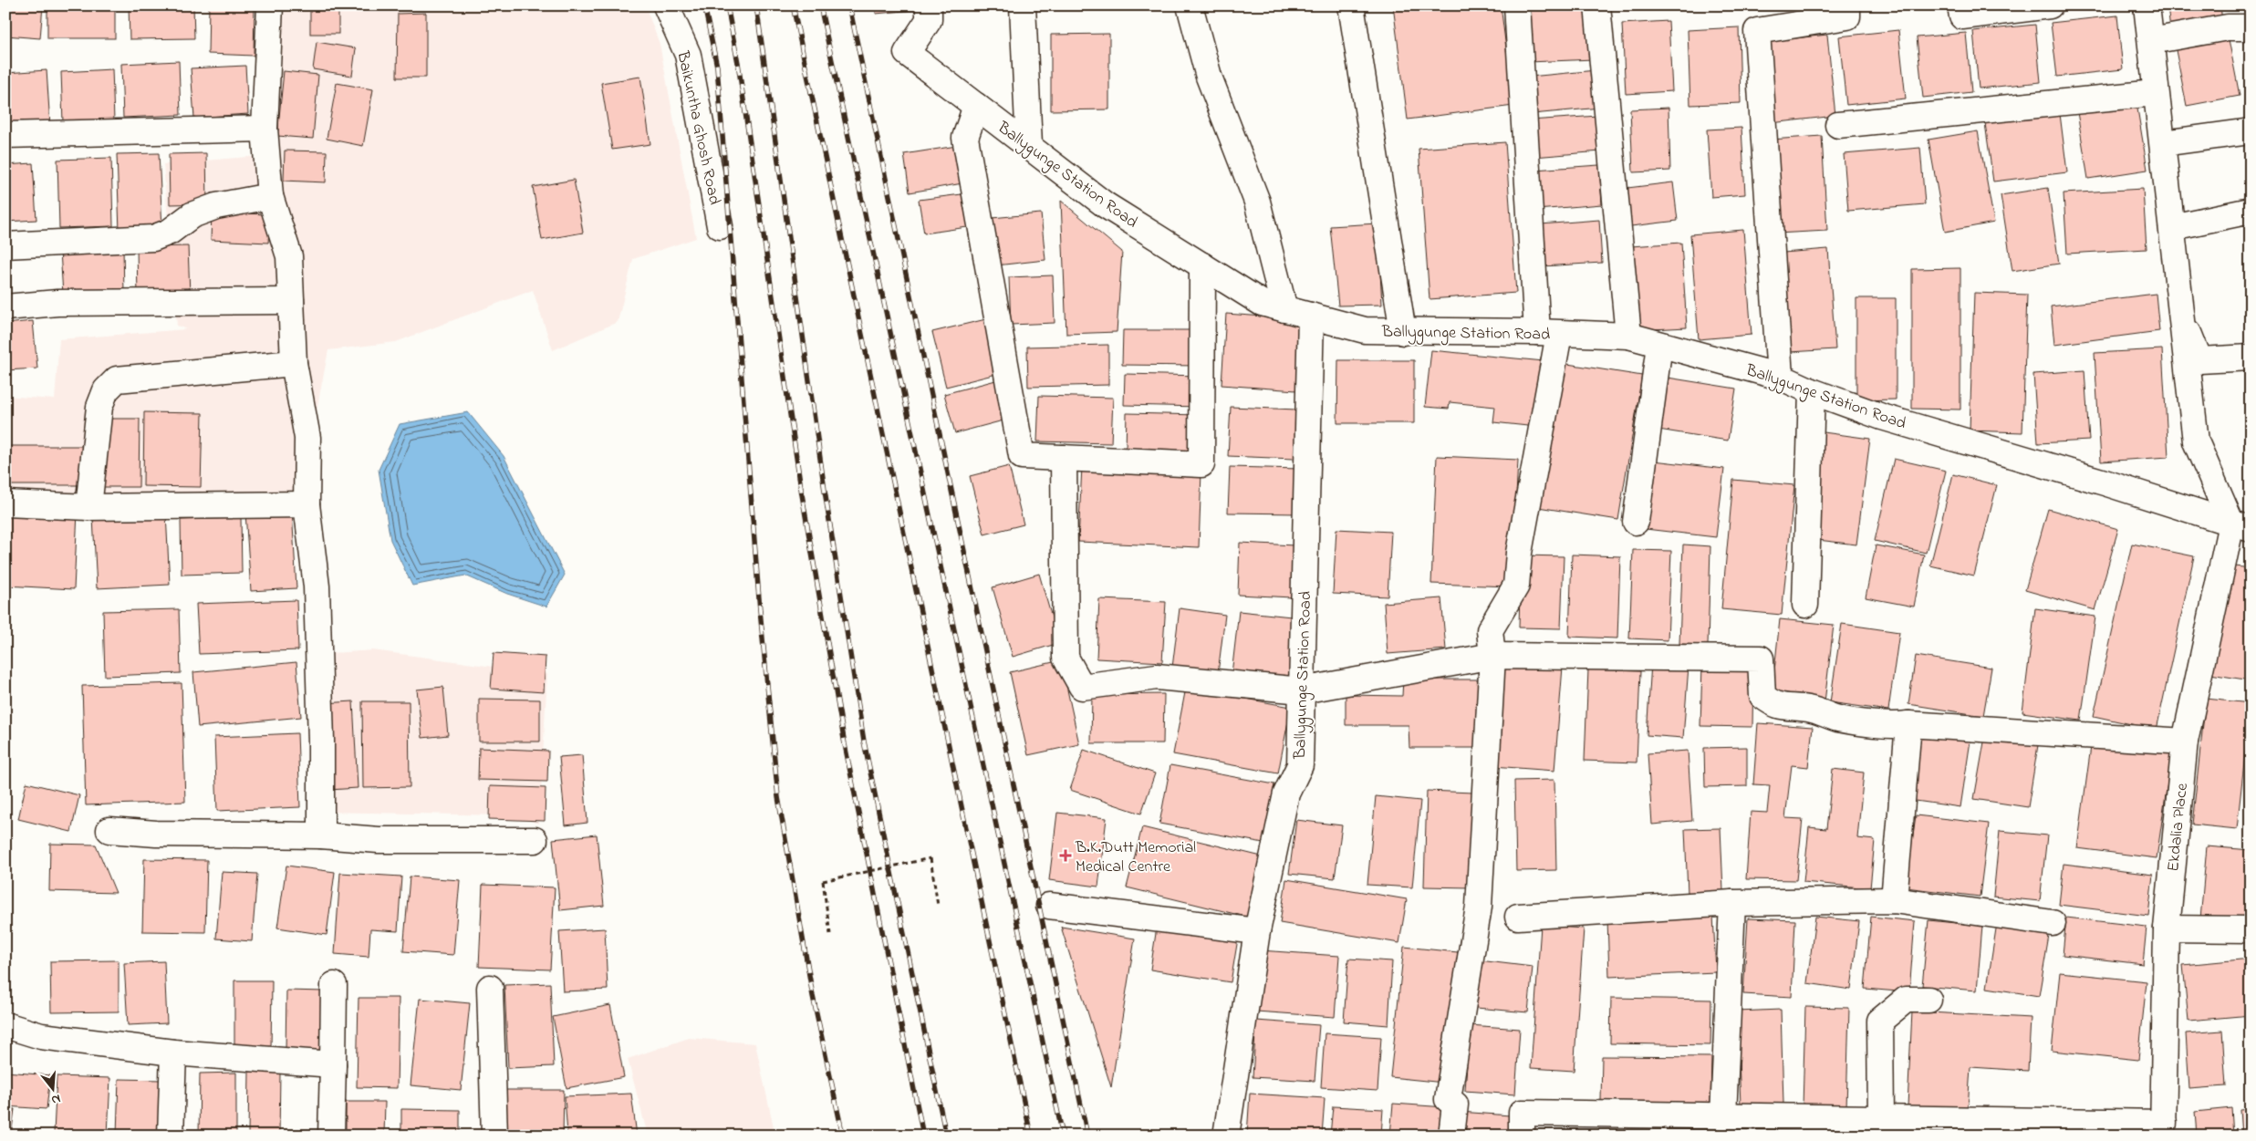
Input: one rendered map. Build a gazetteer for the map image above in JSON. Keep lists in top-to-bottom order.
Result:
{
  "streets": {
    "street": ["Baikuntha Ghosh Road", "Ballygunge Station Road", "Ekdalia Place"]
  },
  "crossings": [
    ["Ballygunge Station Road", "Ekdalia Place"]
  ],
  "places": {
    "health": ["B.K.Dutt Memorial Medical Centre"]
  },
  "north": "bottom"
}
